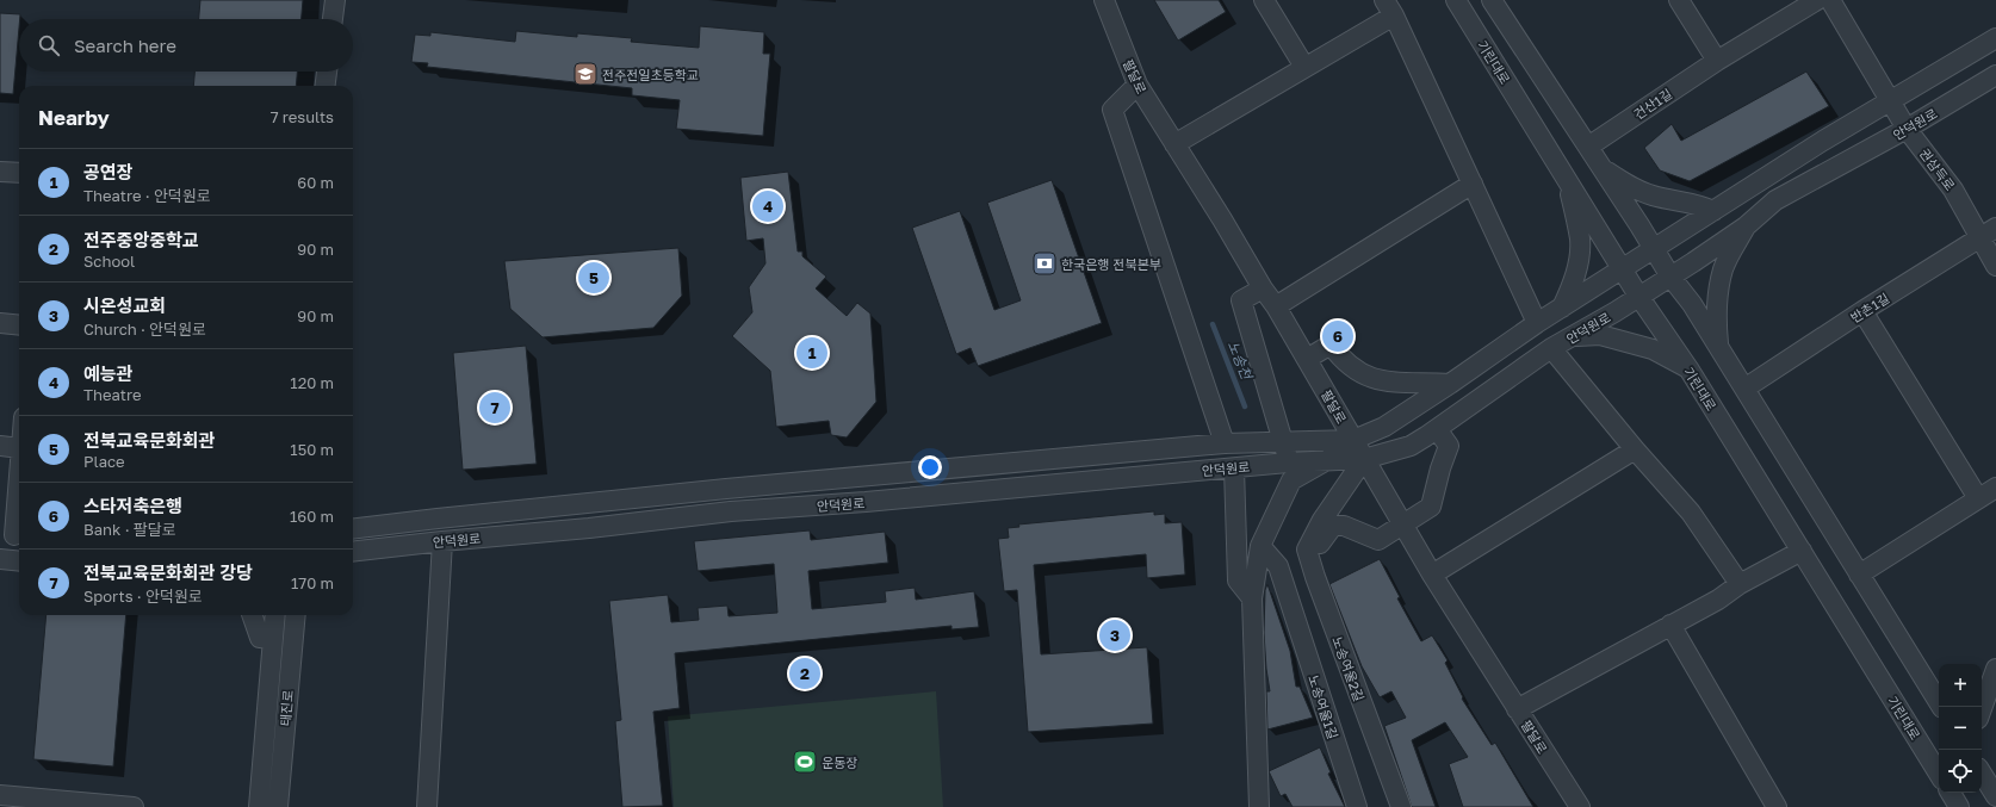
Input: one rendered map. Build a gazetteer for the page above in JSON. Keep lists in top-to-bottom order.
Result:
{
  "streets": {
    "street": [
      "기린대로",
      "팔달로",
      "건산1길",
      "안덕원로",
      "권삼득로",
      "반촌1길",
      "노송여울2길",
      "노송여울1길",
      "태진로"
    ]
  },
  "crossings": [
    ["기린대로", "안덕원로"],
    ["팔달로", "안덕원로"],
    ["안덕원로", "권삼득로"],
    ["권삼득로", "반촌1길"]
  ],
  "water": ["노송천"],
  "places": {
    "school or university": ["전주전일초등학교"],
    "bank": ["한국은행 전북본부"],
    "sports": ["운동장"]
  },
  "page": {
    "search": "Search here",
    "heading": ["Nearby", "7 results"],
    "list": [
      {
        "mark": "1",
        "name": "공연장",
        "note": "Theatre · 안덕원로",
        "value": "60 m"
      },
      {
        "mark": "2",
        "name": "전주중앙중학교",
        "note": "School",
        "value": "90 m"
      },
      {
        "mark": "3",
        "name": "시온성교회",
        "note": "Church · 안덕원로",
        "value": "90 m"
      },
      {
        "mark": "4",
        "name": "예능관",
        "note": "Theatre",
        "value": "120 m"
      },
      {
        "mark": "5",
        "name": "전북교육문화회관",
        "note": "Place",
        "value": "150 m"
      },
      {
        "mark": "6",
        "name": "스타저축은행",
        "note": "Bank · 팔달로",
        "value": "160 m"
      },
      {
        "mark": "7",
        "name": "전북교육문화회관 강당",
        "note": "Sports · 안덕원로",
        "value": "170 m"
      }
    ],
    "pins": [
      "4",
      "5",
      "6",
      "1",
      "7",
      "3",
      "2"
    ],
    "map_buttons": ["+", "−"]
  }
}
